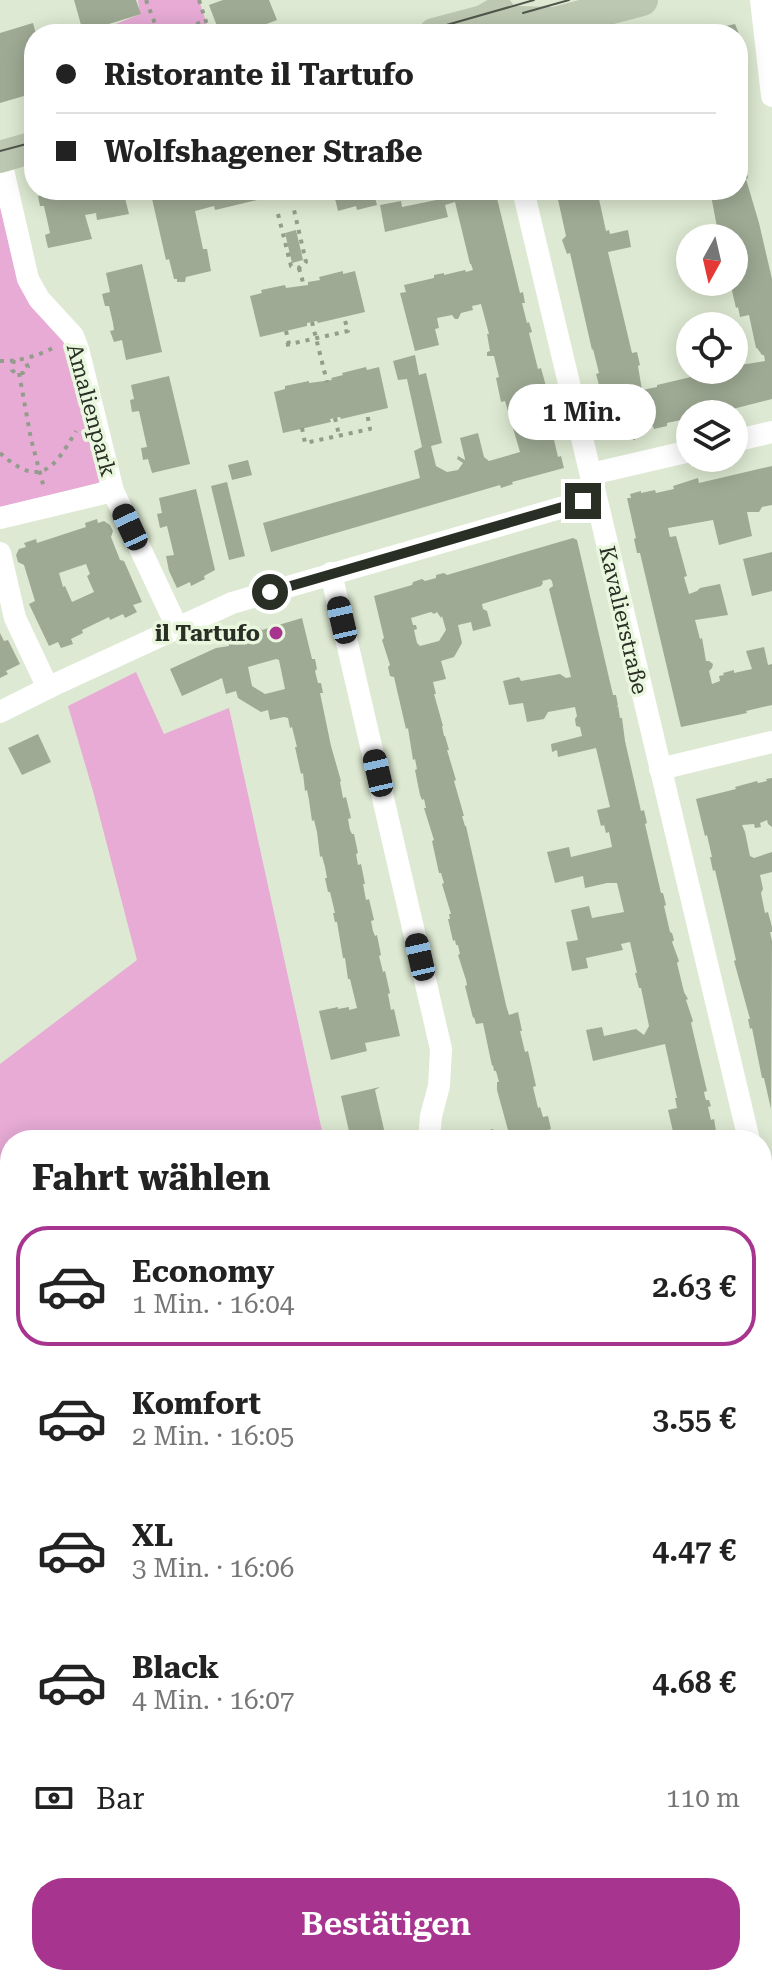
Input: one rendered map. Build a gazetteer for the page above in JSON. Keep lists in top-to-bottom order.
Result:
{
  "streets": {
    "street": ["Amalienpark", "Kavalierstraße"]
  },
  "places": ["il Tartufo"],
  "north": "bottom",
  "page": {
    "banner": ["Ristorante il Tartufo", "Wolfshagener Straße"],
    "bubble": "1 Min.",
    "heading": "Fahrt wählen",
    "list": [
      {
        "name": "Economy",
        "note": "1 Min. · 16:04",
        "value": "2.63 €"
      },
      {
        "name": "Komfort",
        "note": "2 Min. · 16:05",
        "value": "3.55 €"
      },
      {
        "name": "XL",
        "note": "3 Min. · 16:06",
        "value": "4.47 €"
      },
      {
        "name": "Black",
        "note": "4 Min. · 16:07",
        "value": "4.68 €"
      }
    ],
    "pay": ["Bar", "110 m"],
    "buttons": "Bestätigen"
  }
}
